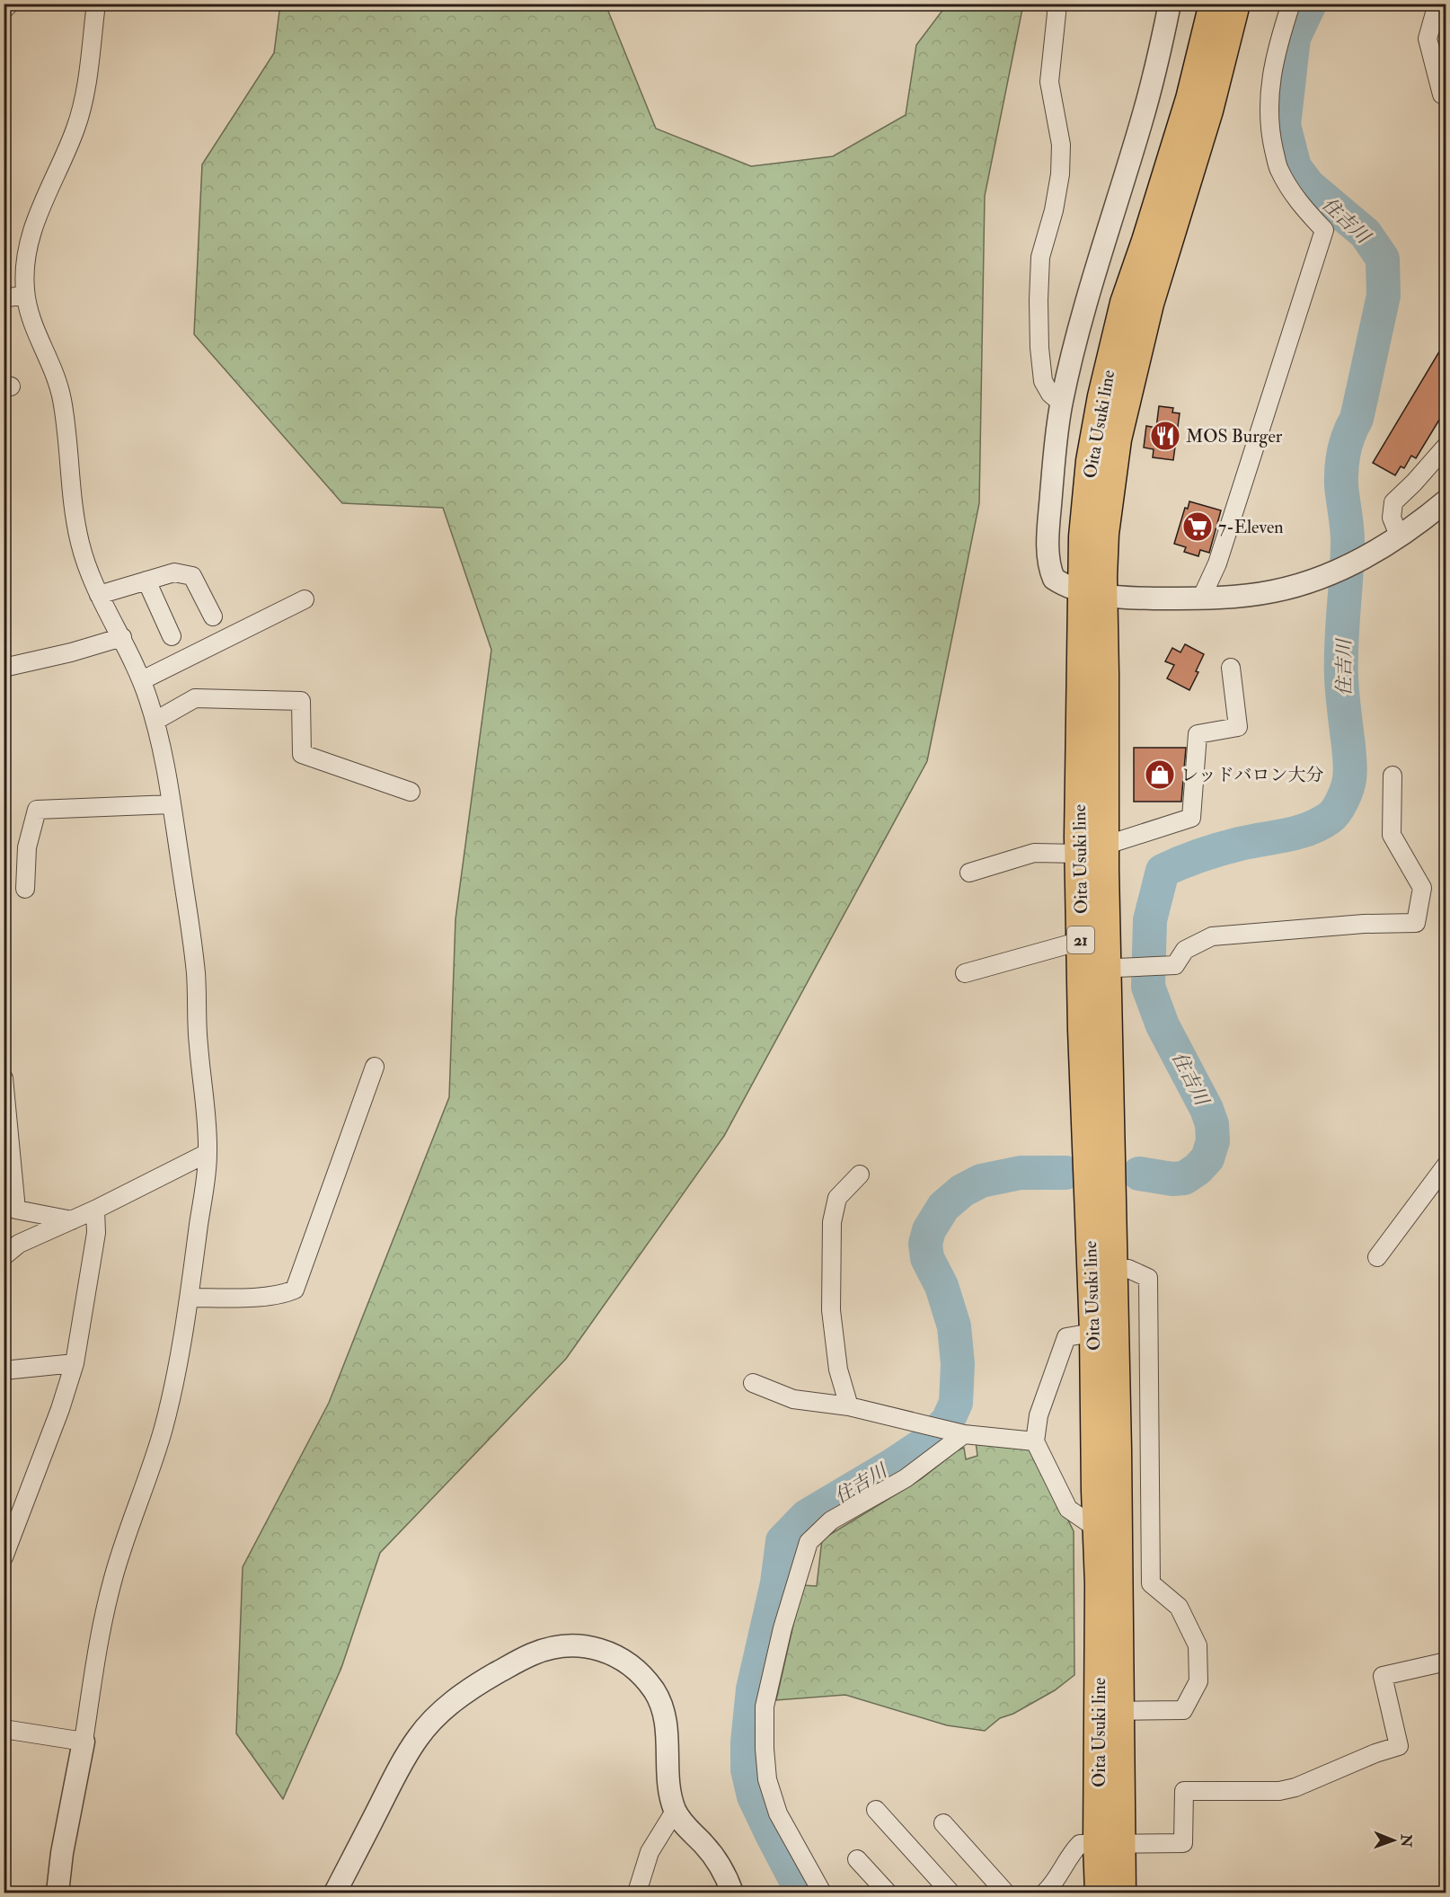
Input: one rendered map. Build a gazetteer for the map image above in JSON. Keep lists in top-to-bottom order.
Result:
{
  "streets": {
    "main road": ["Oita Usuki line", "21"]
  },
  "water": ["住吉川"],
  "places": {
    "restaurant": ["MOS Burger"],
    "supermarket": ["7-Eleven"],
    "shop": ["レッドバロン大分"]
  },
  "north": "right"
}
